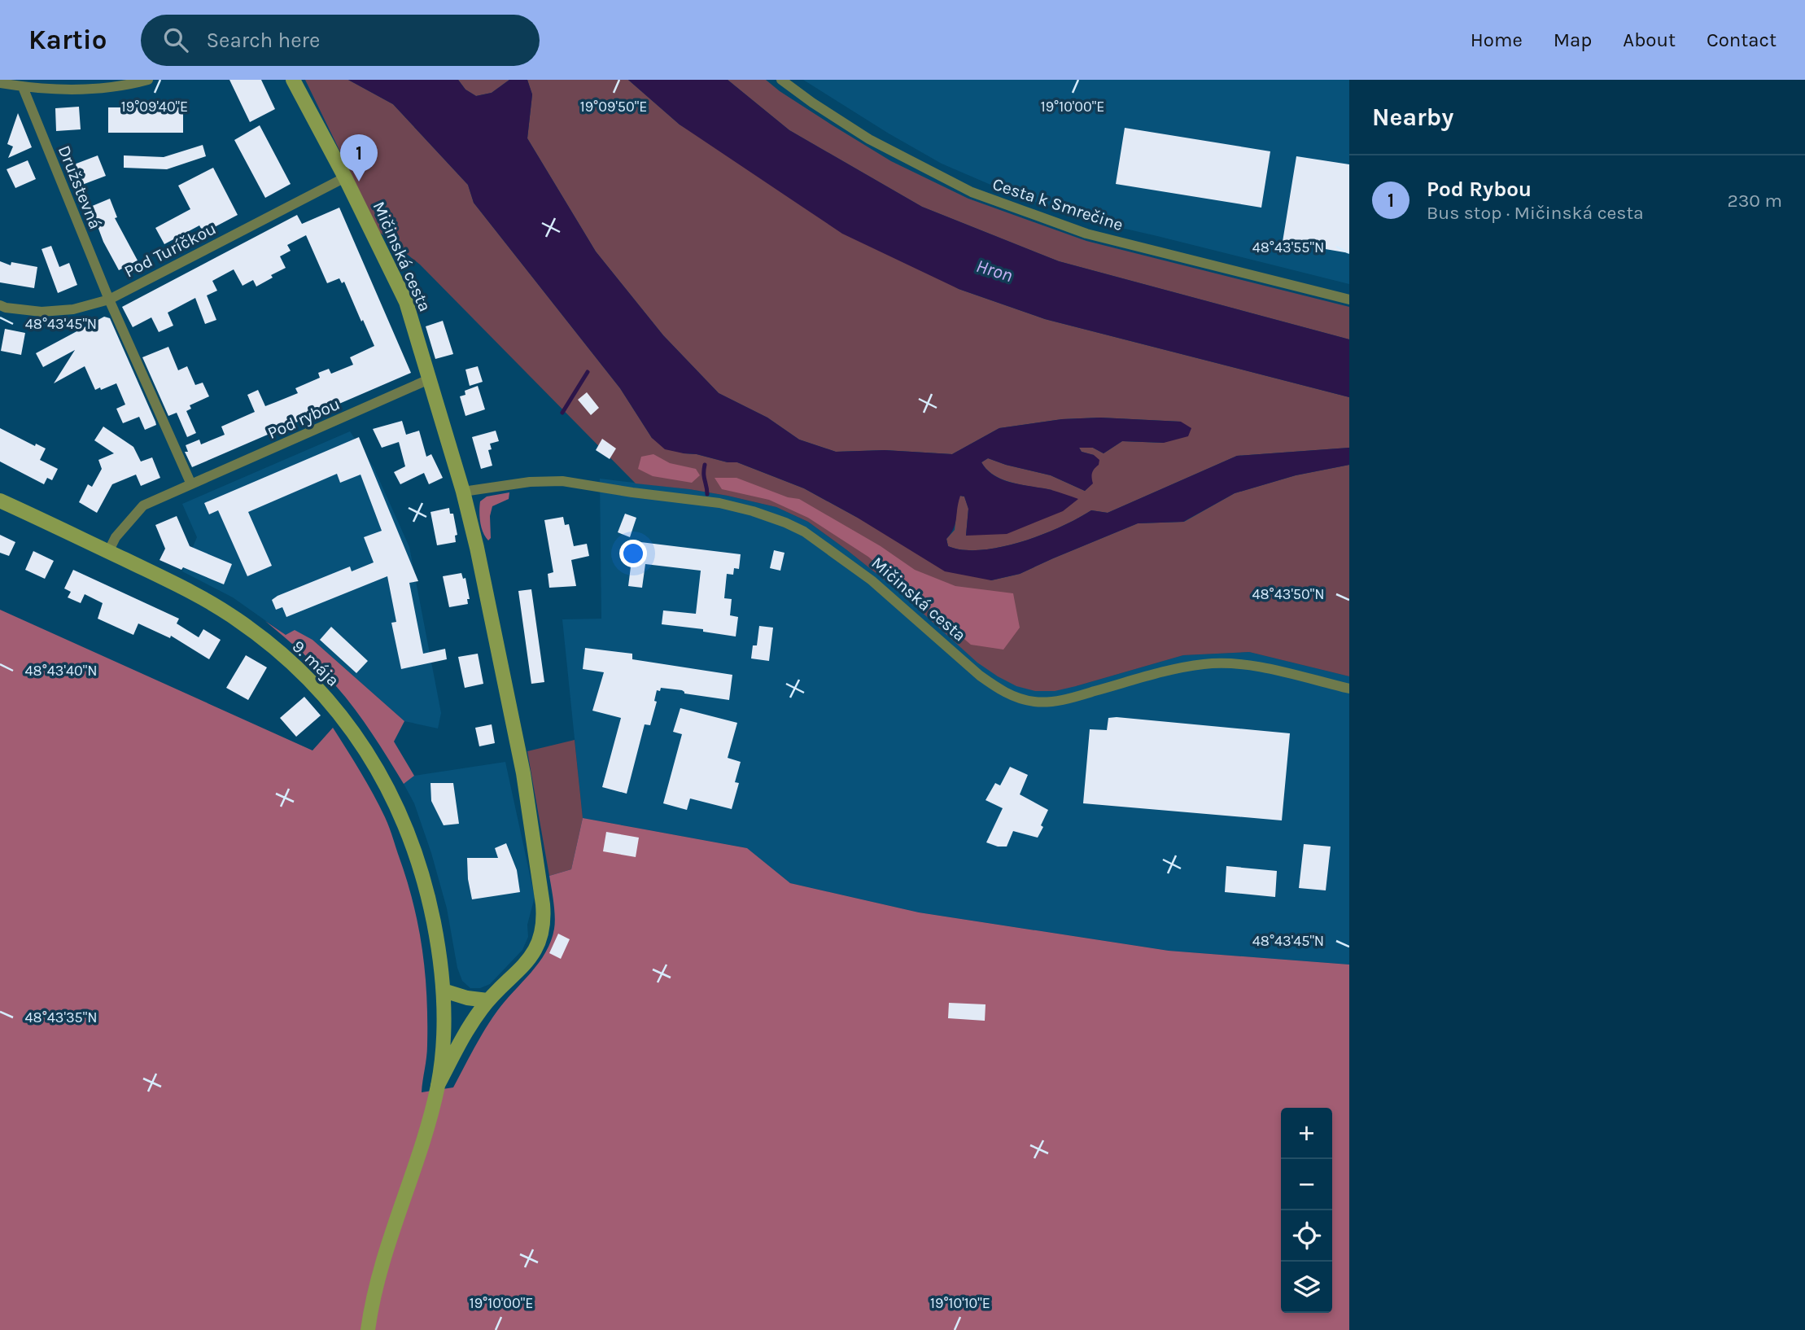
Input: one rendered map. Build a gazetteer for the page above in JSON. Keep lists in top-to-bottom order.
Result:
{
  "streets": {
    "street": [
      "Družstevná",
      "Cesta k Smrečine",
      "Pod Turíčkou",
      "Mičinská cesta",
      "Pod rybou",
      "9. mája"
    ]
  },
  "crossings": [
    ["Družstevná", "Pod Turíčkou"],
    ["Pod Turíčkou", "Mičinská cesta"],
    ["Mičinská cesta", "Pod rybou"],
    ["Mičinská cesta", "9. mája"],
    ["Pod rybou", "9. mája"]
  ],
  "water": ["Hron"],
  "page": {
    "header": "Kartio",
    "search": "Search here",
    "nav": [
      "Home",
      "Map",
      "About",
      "Contact"
    ],
    "heading": "Nearby",
    "pins": "1",
    "list": [
      {
        "mark": "1",
        "name": "Pod Rybou",
        "note": "Bus stop · Mičinská cesta",
        "value": "230 m"
      }
    ],
    "map_buttons": ["+", "−"]
  },
  "coordinates": [
    "19°09'40\"E",
    "19°09'50\"E",
    "19°10'00\"E",
    "48°43'55\"N",
    "48°43'45\"N",
    "48°43'50\"N",
    "48°43'40\"N",
    "48°43'35\"N",
    "19°10'10\"E"
  ]
}
